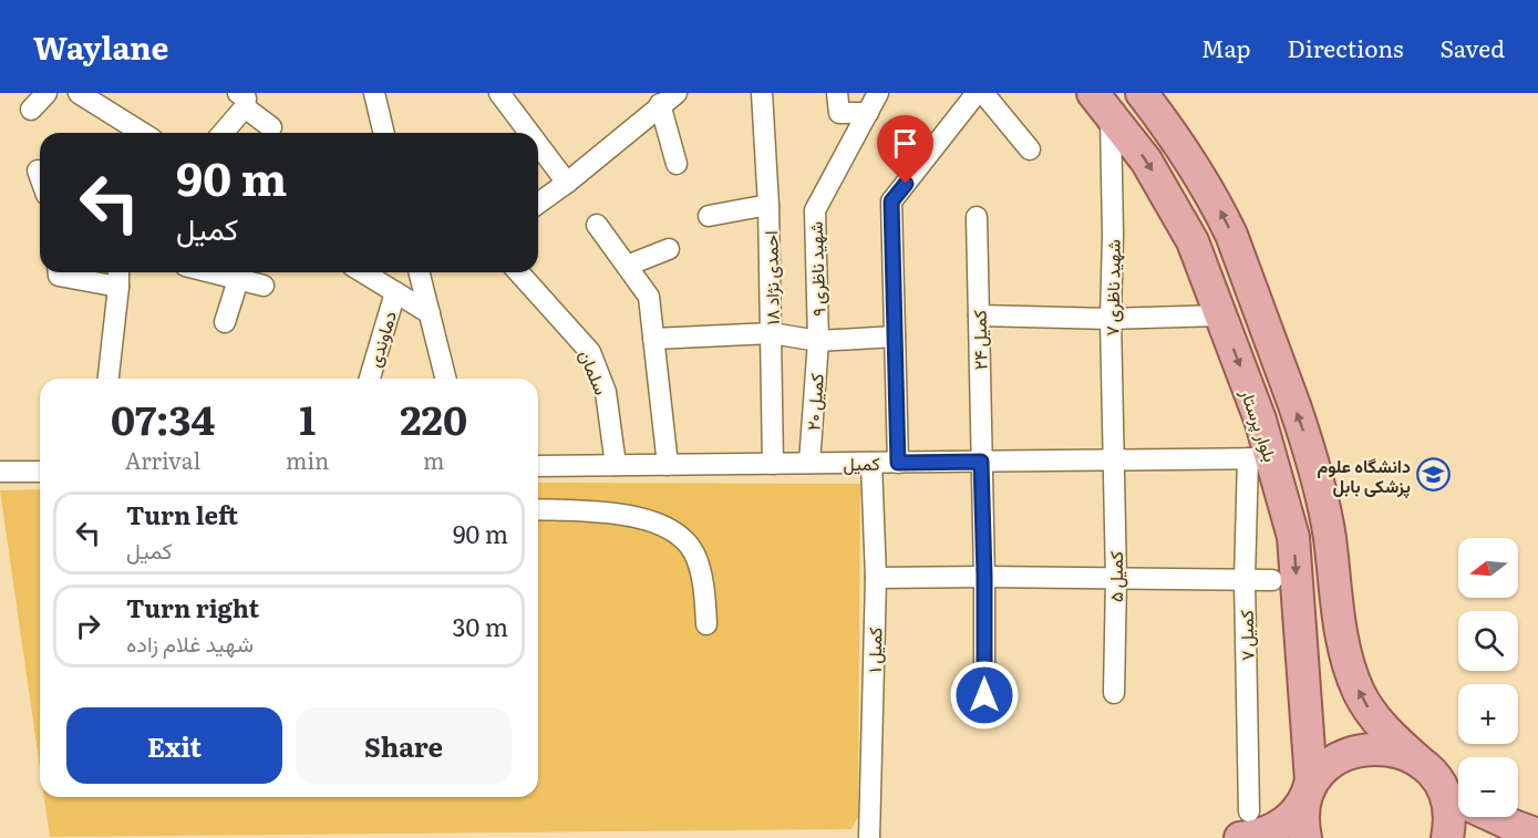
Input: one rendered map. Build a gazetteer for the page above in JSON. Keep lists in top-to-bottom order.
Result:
{
  "streets": {
    "main road": ["بلوار پرستار"],
    "street": [
      "شهید ناظری ۹",
      "احمدی نژاد ۱۸",
      "شهید ناظری ۷",
      "دماوندی",
      "کمیل ۲۴",
      "سلمان",
      "کمیل ۲۰",
      "کمیل",
      "کمیل ۵",
      "کمیل ۷",
      "کمیل ۱"
    ]
  },
  "crossings": [
    ["شهید ناظری ۹", "کمیل ۲۰"],
    ["احمدی نژاد ۱۸", "کمیل"],
    ["شهید ناظری ۷", "بلوار پرستار"],
    ["شهید ناظری ۷", "کمیل"],
    ["شهید ناظری ۷", "کمیل ۵"],
    ["کمیل ۲۴", "کمیل"],
    ["سلمان", "کمیل"],
    ["کمیل ۲۰", "کمیل"],
    ["بلوار پرستار", "کمیل"],
    ["بلوار پرستار", "کمیل ۷"],
    ["کمیل", "کمیل ۵"],
    ["کمیل", "کمیل ۷"],
    ["کمیل", "کمیل ۱"]
  ],
  "places": {
    "school or university": ["دانشگاه علوم پزشکی بابل"]
  },
  "north": "left",
  "page": {
    "header": "Waylane",
    "nav": ["Map", "Directions", "Saved"],
    "turn": ["90 m", "کمیل"],
    "eta": [
      "07:34",
      "Arrival",
      "1",
      "min",
      "220",
      "m"
    ],
    "list": [
      {
        "name": "Turn left",
        "note": "کمیل",
        "value": "90 m"
      },
      {
        "name": "Turn right",
        "note": "شهید غلام زاده",
        "value": "30 m"
      }
    ],
    "map_buttons": ["+", "−"],
    "buttons": ["Exit", "Share"]
  }
}
